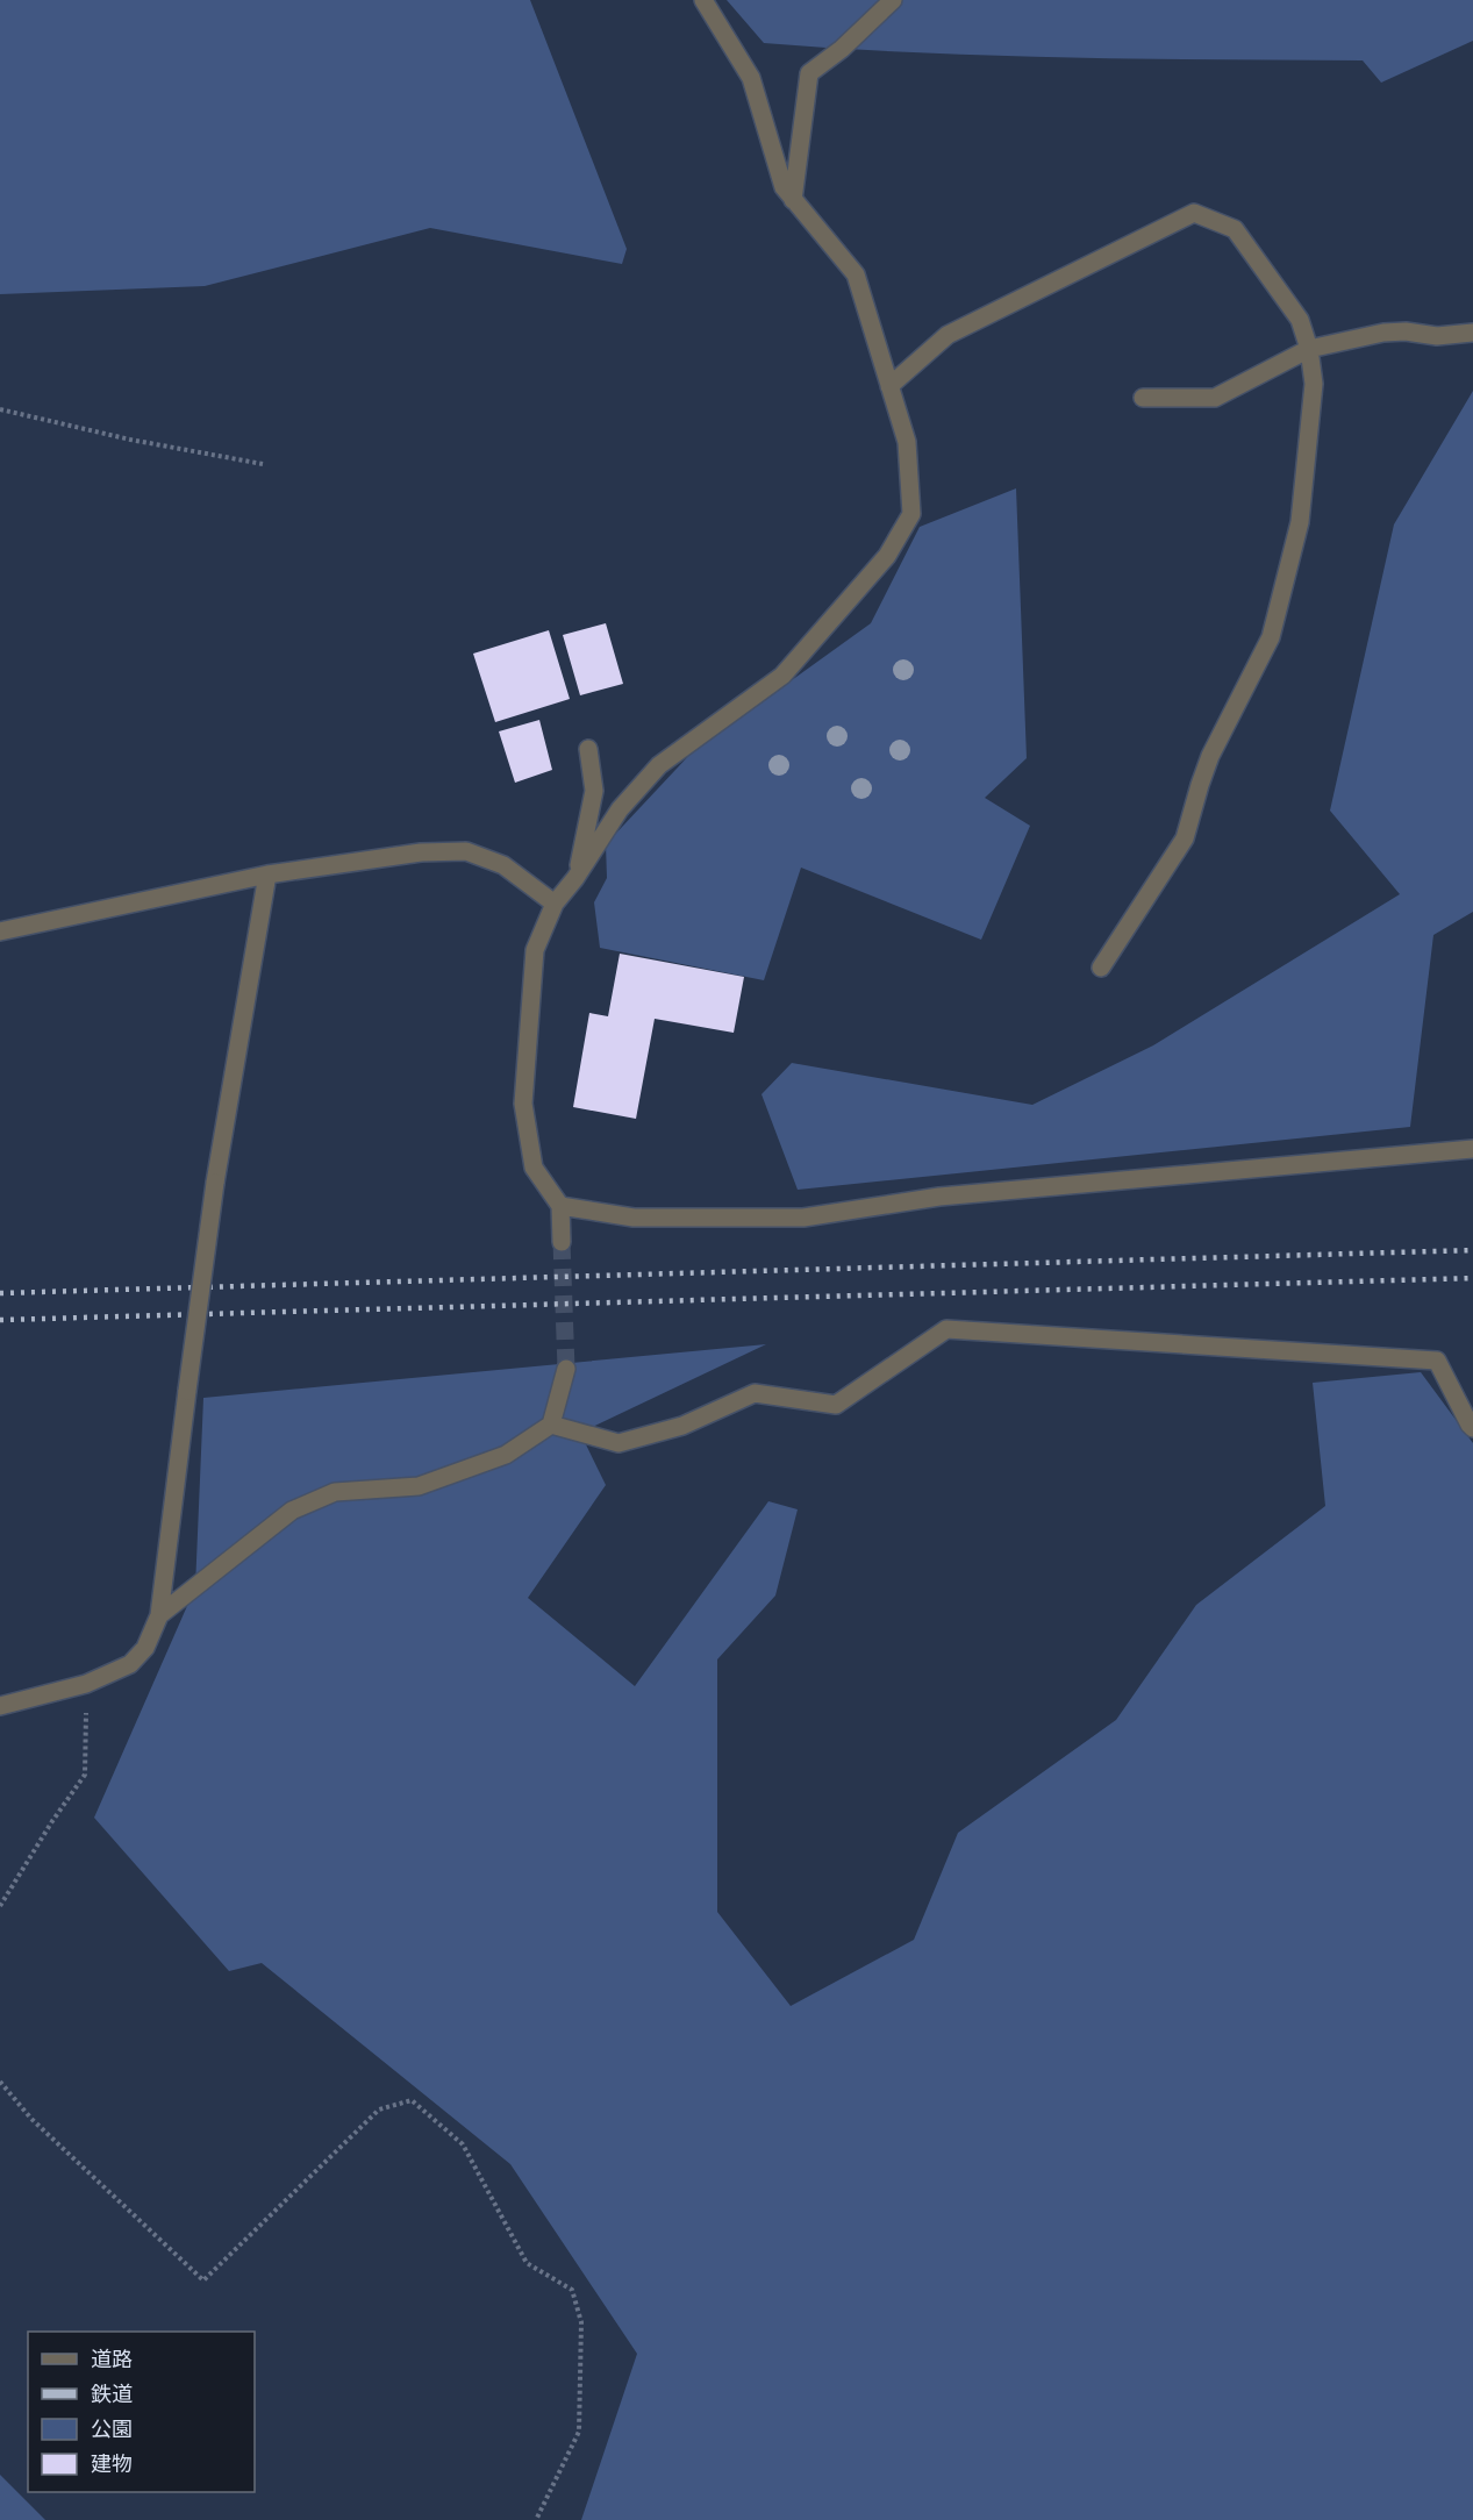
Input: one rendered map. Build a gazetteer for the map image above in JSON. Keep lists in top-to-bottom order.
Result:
{
  "legend": [
    "道路",
    "鉄道",
    "公園",
    "建物"
  ]
}
